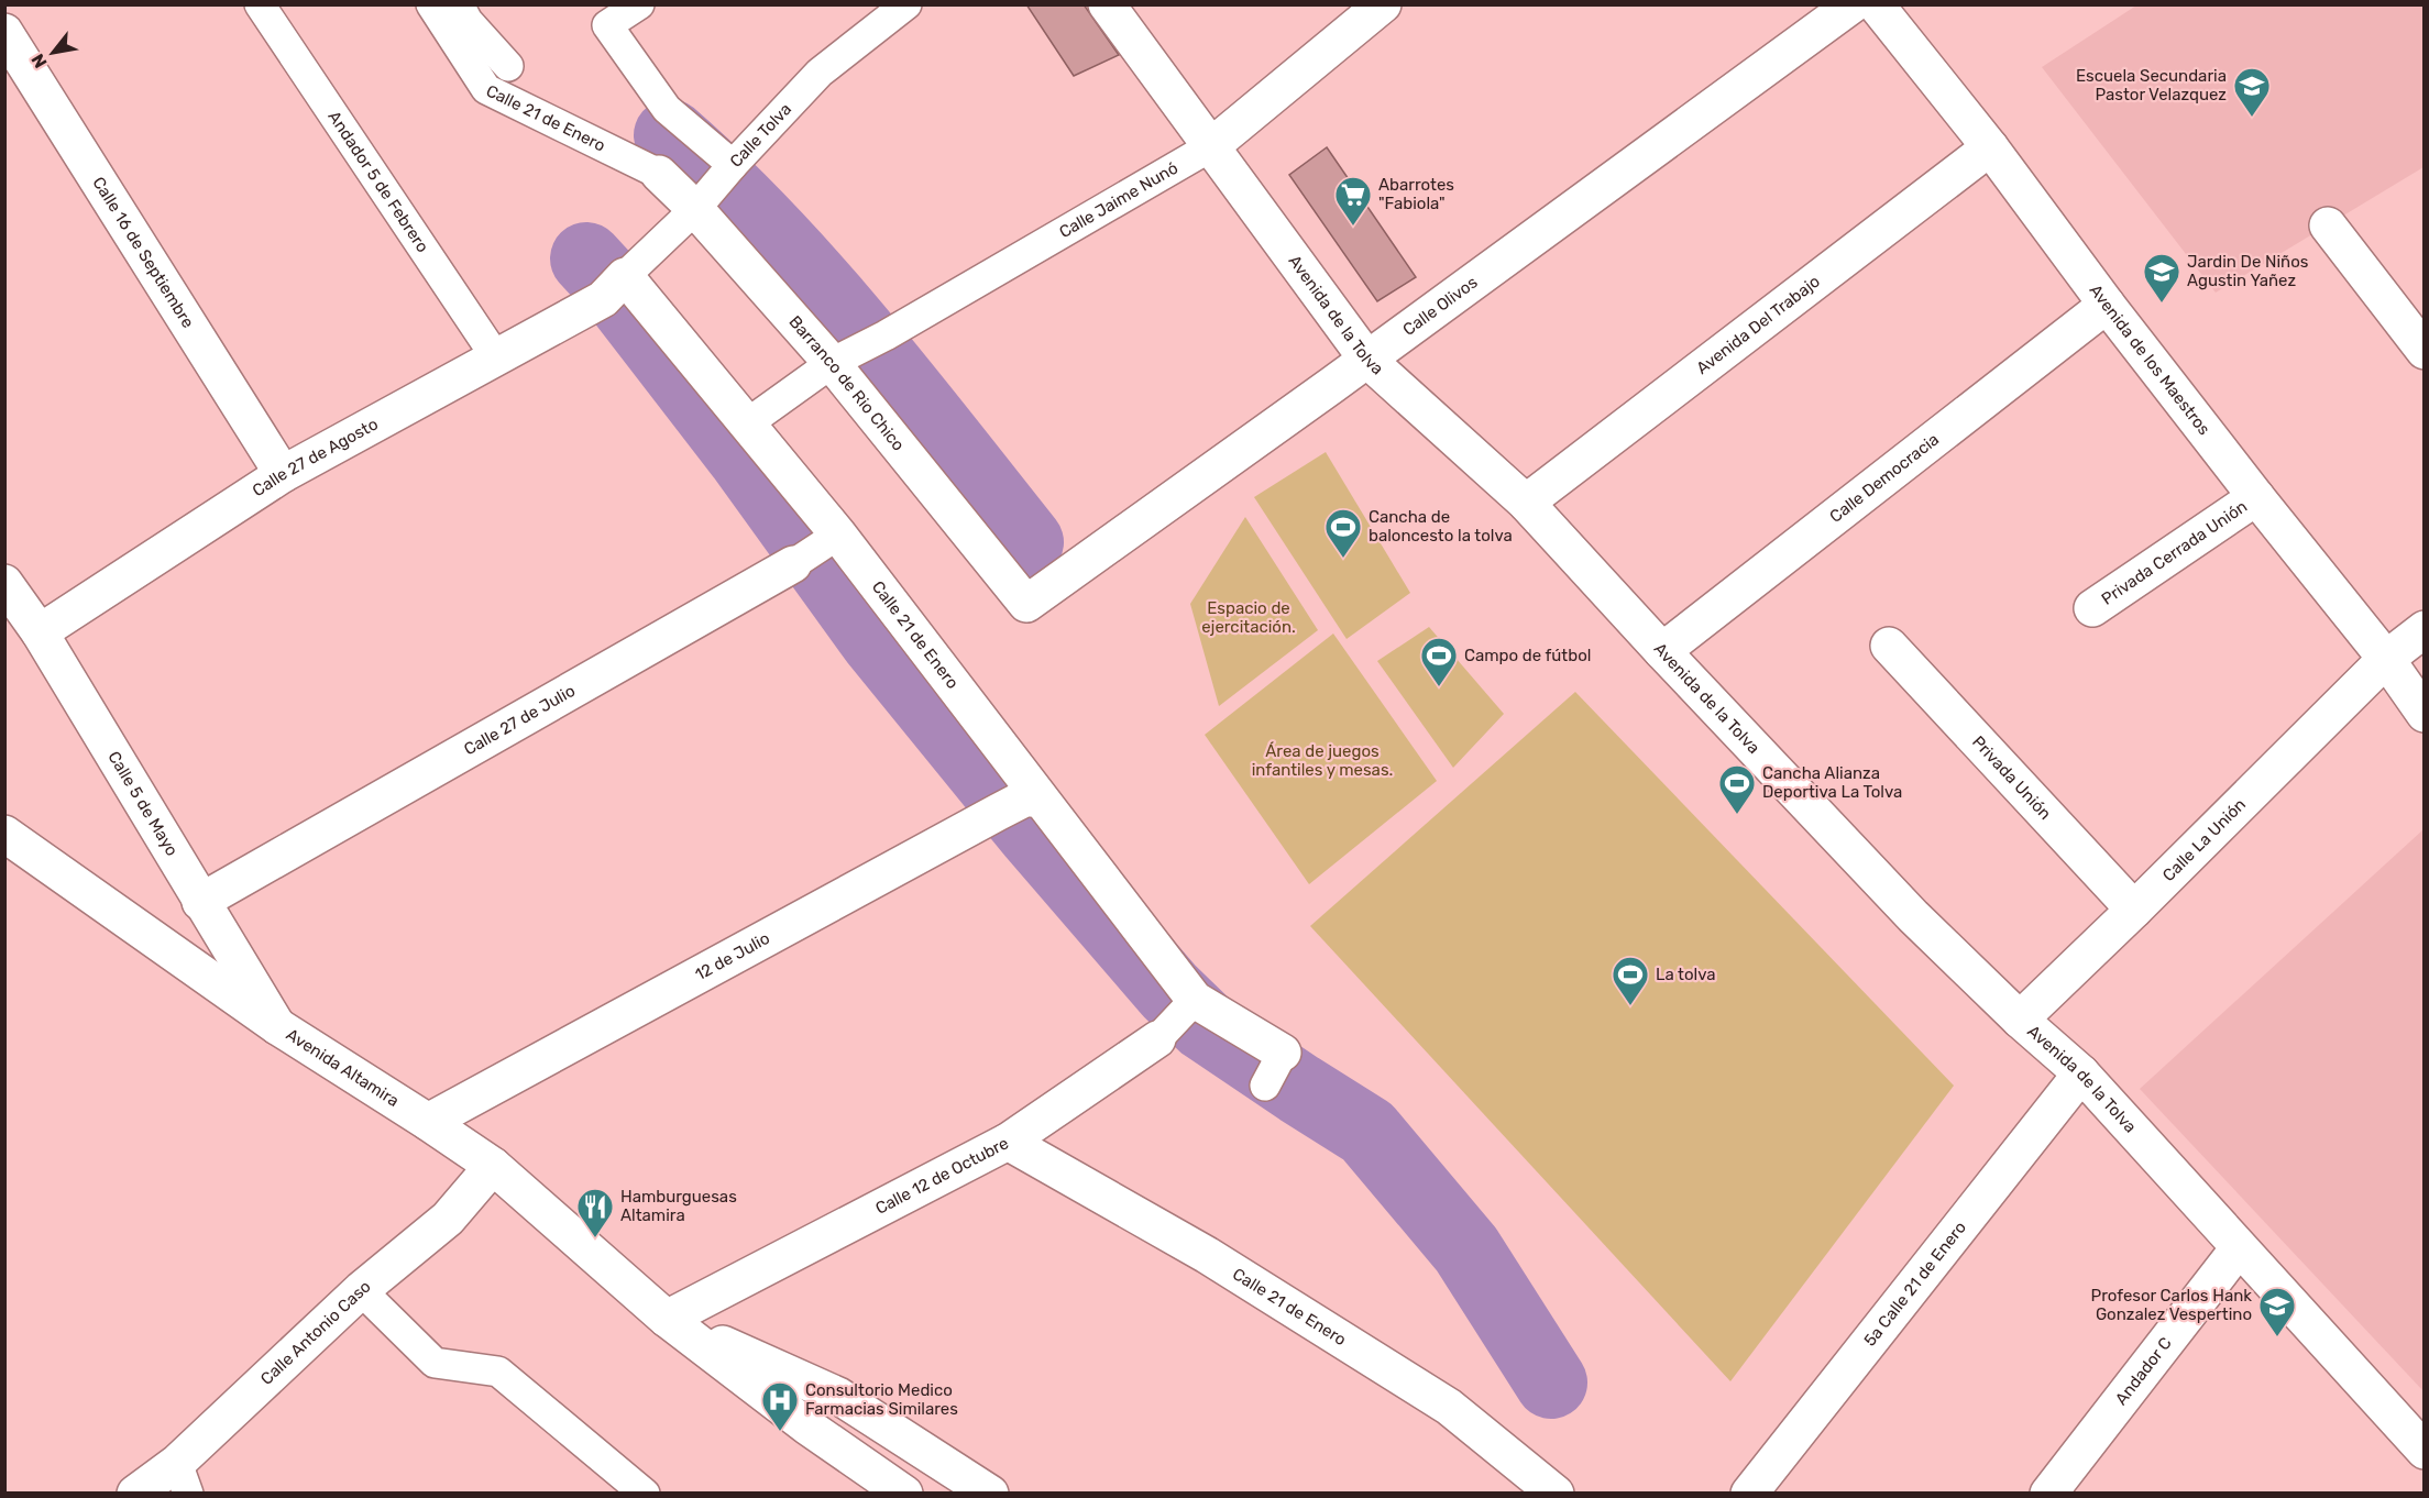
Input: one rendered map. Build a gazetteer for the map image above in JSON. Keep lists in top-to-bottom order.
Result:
{
  "streets": {
    "street": [
      "Calle 21 de Enero",
      "Calle Tolva",
      "Andador 5 de Febrero",
      "Calle Jaime Nunó",
      "Calle 16 de Septiembre",
      "Calle Olivos",
      "Avenida de la Tolva",
      "Avenida Del Trabajo",
      "Avenida de los Maestros",
      "Barranco de Rio Chico",
      "Calle 27 de Agosto",
      "Calle Democracia",
      "Privada Cerrada Unión",
      "Calle 27 de Julio",
      "Privada Unión",
      "Calle 5 de Mayo",
      "Calle La Unión",
      "12 de Julio",
      "Avenida Altamira",
      "Calle 12 de Octubre",
      "5a Calle 21 de Enero",
      "Calle Antonio Caso",
      "Andador C"
    ]
  },
  "crossings": [
    ["Calle 21 de Enero", "Calle Tolva"],
    ["Calle 21 de Enero", "Calle Jaime Nunó"],
    ["Calle 21 de Enero", "Barranco de Rio Chico"],
    ["Calle 21 de Enero", "Calle 27 de Agosto"],
    ["Calle 21 de Enero", "Calle 27 de Julio"],
    ["Calle 21 de Enero", "12 de Julio"],
    ["Calle 21 de Enero", "Calle 12 de Octubre"],
    ["Calle Tolva", "Barranco de Rio Chico"],
    ["Calle Tolva", "Calle 27 de Agosto"],
    ["Andador 5 de Febrero", "Calle 27 de Agosto"],
    ["Calle Jaime Nunó", "Avenida de la Tolva"],
    ["Calle Jaime Nunó", "Barranco de Rio Chico"],
    ["Calle 16 de Septiembre", "Calle 27 de Agosto"],
    ["Calle Olivos", "Avenida de la Tolva"],
    ["Calle Olivos", "Barranco de Rio Chico"],
    ["Avenida de la Tolva", "Avenida Del Trabajo"],
    ["Avenida de la Tolva", "Calle Democracia"],
    ["Avenida de la Tolva", "Calle La Unión"],
    ["Avenida de la Tolva", "5a Calle 21 de Enero"],
    ["Avenida de la Tolva", "Andador C"],
    ["Avenida Del Trabajo", "Avenida de los Maestros"],
    ["Avenida de los Maestros", "Calle Democracia"],
    ["Avenida de los Maestros", "Privada Cerrada Unión"],
    ["Avenida de los Maestros", "Calle La Unión"],
    ["Calle 27 de Agosto", "Calle 5 de Mayo"],
    ["Calle 27 de Julio", "Calle 5 de Mayo"],
    ["Privada Unión", "Calle La Unión"],
    ["Calle 5 de Mayo", "Avenida Altamira"],
    ["12 de Julio", "Avenida Altamira"],
    ["Avenida Altamira", "Calle 12 de Octubre"],
    ["Avenida Altamira", "Calle Antonio Caso"]
  ],
  "parks": ["Espacio de ejercitación.", "Área de juegos infantiles y mesas."],
  "places": {
    "school or university": ["Escuela Secundaria Pastor Velazquez", "Jardin De Niños Agustin Yañez", "Profesor Carlos Hank Gonzalez Vespertino"],
    "supermarket": ["Abarrotes \"Fabiola\""],
    "sports": [
      "Cancha de baloncesto la tolva",
      "Campo de fútbol",
      "Cancha Alianza Deportiva La Tolva",
      "La tolva"
    ],
    "restaurant": ["Hamburguesas Altamira"],
    "hospital": ["Consultorio Medico Farmacias Similares"]
  },
  "north": "bottom left"
}
